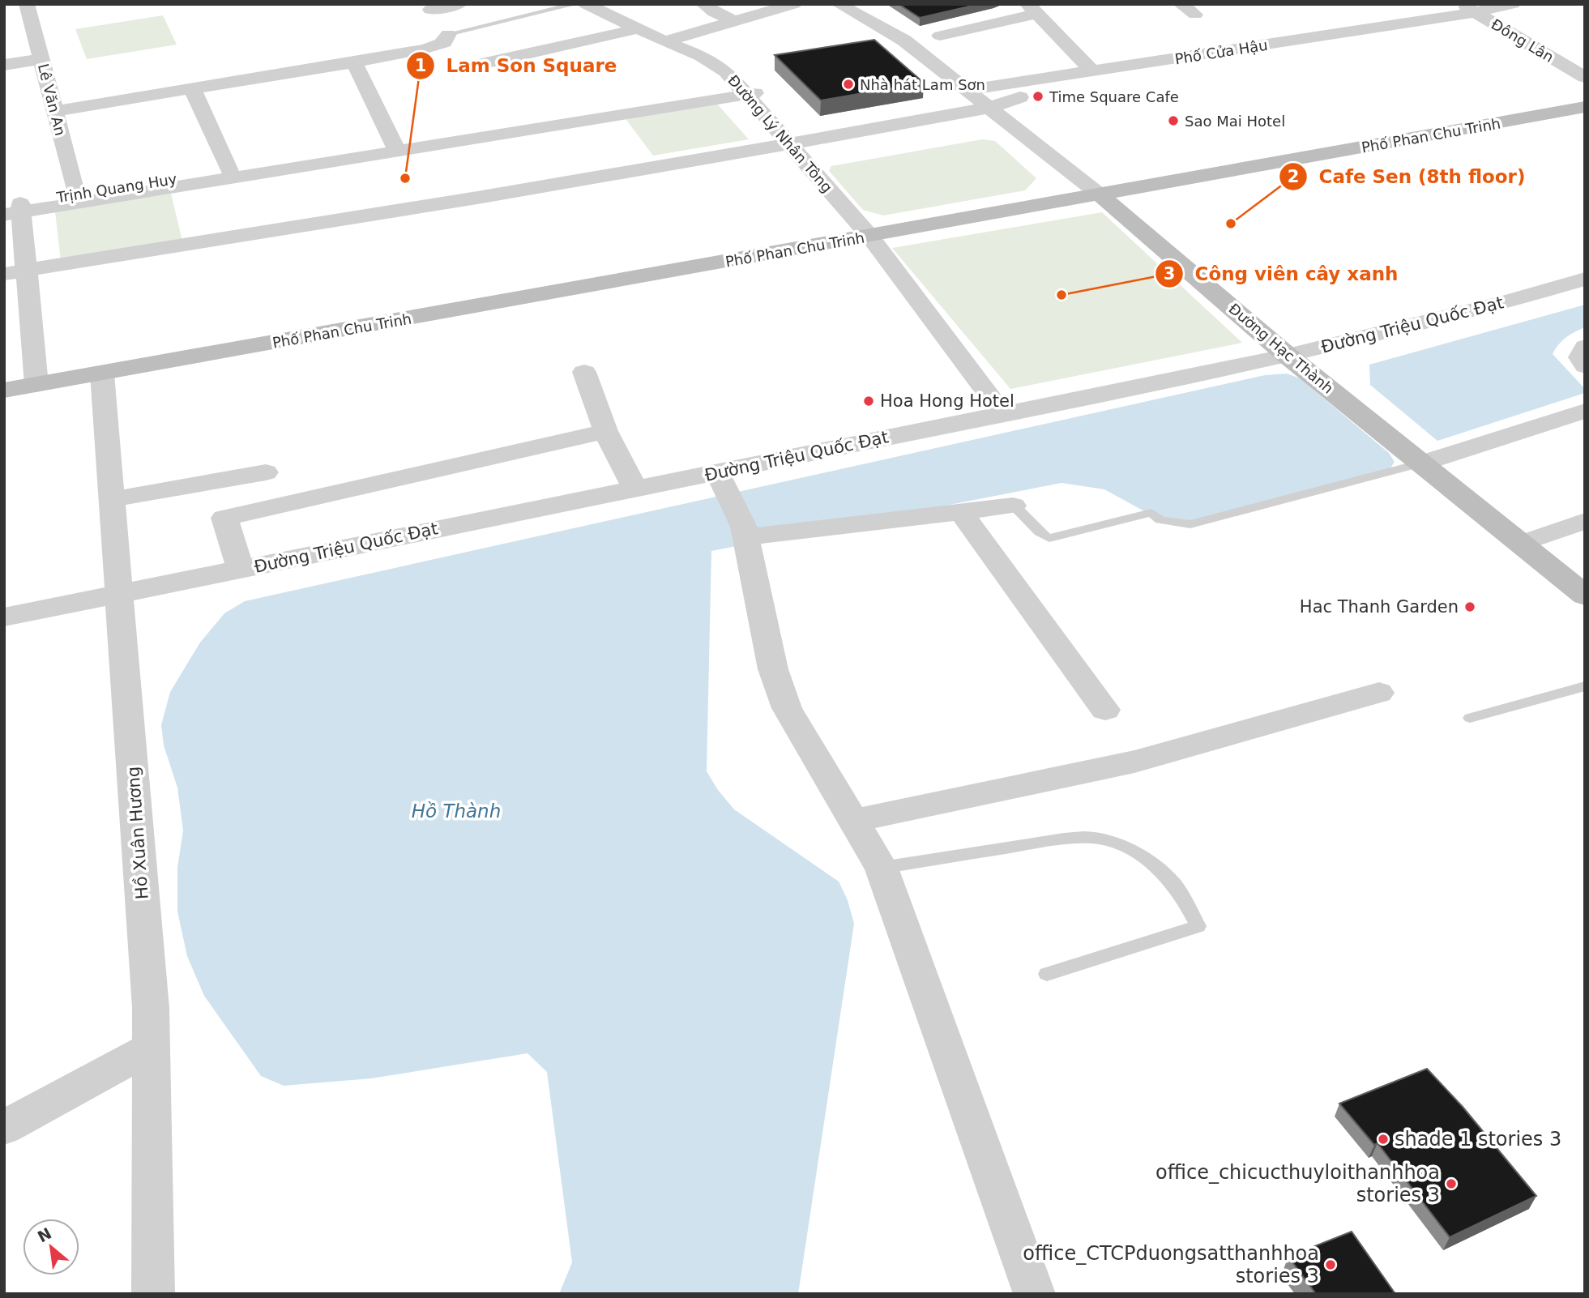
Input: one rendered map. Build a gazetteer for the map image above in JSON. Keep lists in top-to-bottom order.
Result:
{
  "streets": {
    "street": [
      "Đông Lân",
      "Phố Cửa Hậu",
      "Lê Văn An",
      "Đường Lý Nhân Tông",
      "Phố Phan Chu Trinh",
      "Trịnh Quang Huy",
      "Đường Triệu Quốc Đạt",
      "Đường Hạc Thành",
      "Hồ Xuân Hương"
    ]
  },
  "crossings": [
    ["Đông Lân", "Phố Cửa Hậu"],
    ["Phố Cửa Hậu", "Đường Hạc Thành"],
    ["Lê Văn An", "Trịnh Quang Huy"],
    ["Đường Lý Nhân Tông", "Phố Phan Chu Trinh"],
    ["Đường Lý Nhân Tông", "Trịnh Quang Huy"],
    ["Đường Lý Nhân Tông", "Đường Triệu Quốc Đạt"],
    ["Phố Phan Chu Trinh", "Đường Hạc Thành"],
    ["Phố Phan Chu Trinh", "Hồ Xuân Hương"],
    ["Đường Triệu Quốc Đạt", "Đường Hạc Thành"],
    ["Đường Triệu Quốc Đạt", "Hồ Xuân Hương"]
  ],
  "water": ["Hồ Thành"],
  "places": [
    "Nhà hát Lam Sơn",
    "Time Square Cafe",
    "Sao Mai Hotel",
    "Lam Son Square",
    "Cafe Sen (8th floor)",
    "Công viên cây xanh",
    "Hoa Hong Hotel",
    "Hac Thanh Garden",
    "shade 1 stories 3",
    "office_chicucthuyloithanhhoa stories 3",
    "office_CTCPduongsatthanhhoa stories 3"
  ],
  "north": "top left"
}
